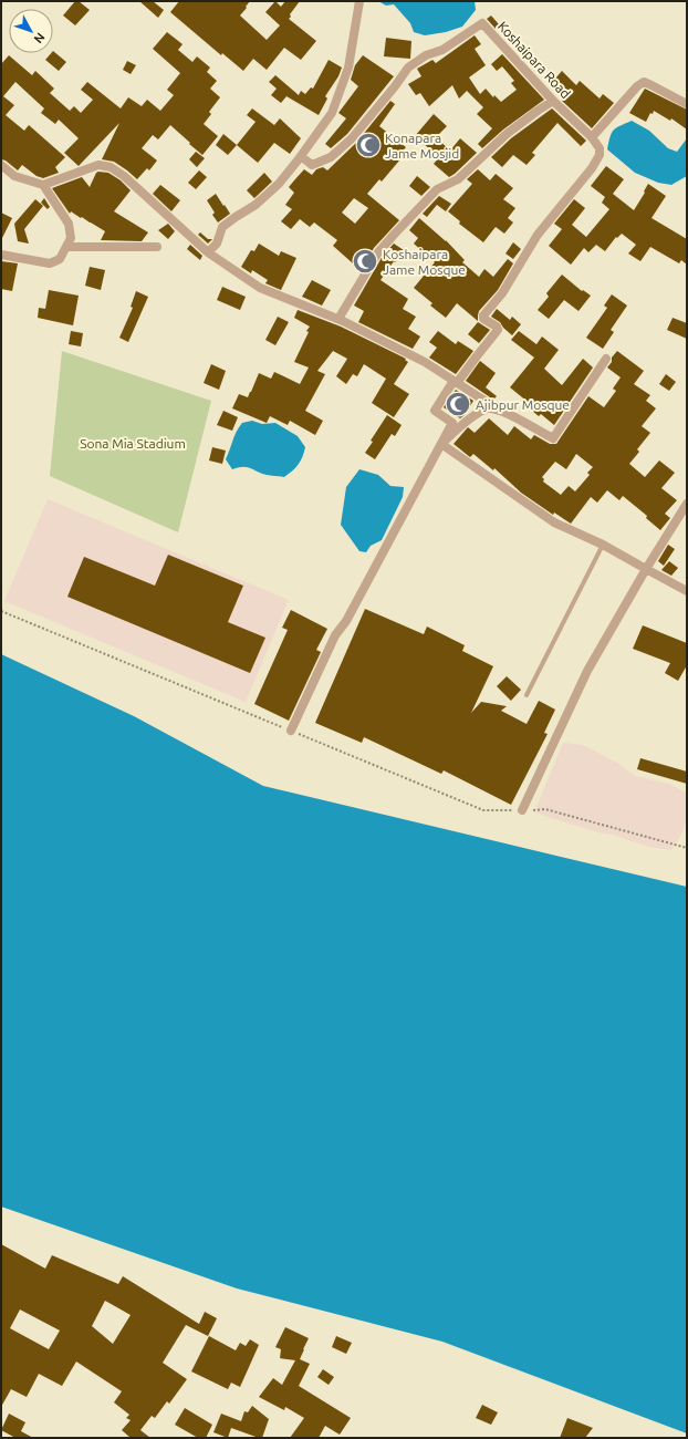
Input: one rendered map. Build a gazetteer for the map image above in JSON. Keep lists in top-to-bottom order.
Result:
{
  "streets": {
    "street": ["Koshaipara Road"]
  },
  "parks": ["Sona Mia Stadium"],
  "places": {
    "mosque": ["Konapara Jame Mosjid", "Koshaipara Jame Mosque", "Ajibpur Mosque"]
  },
  "north": "bottom right"
}
